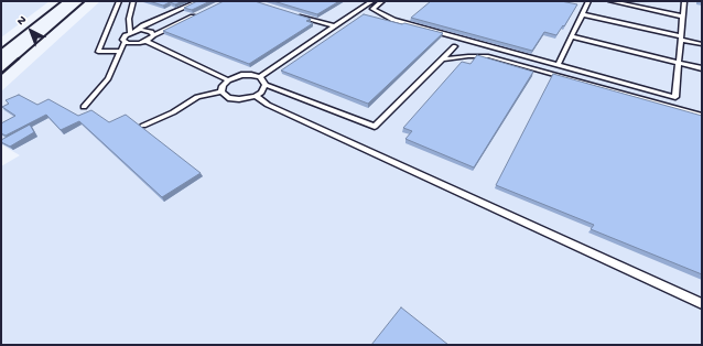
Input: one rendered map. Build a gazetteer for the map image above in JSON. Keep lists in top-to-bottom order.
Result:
{
  "north": "top left"
}
